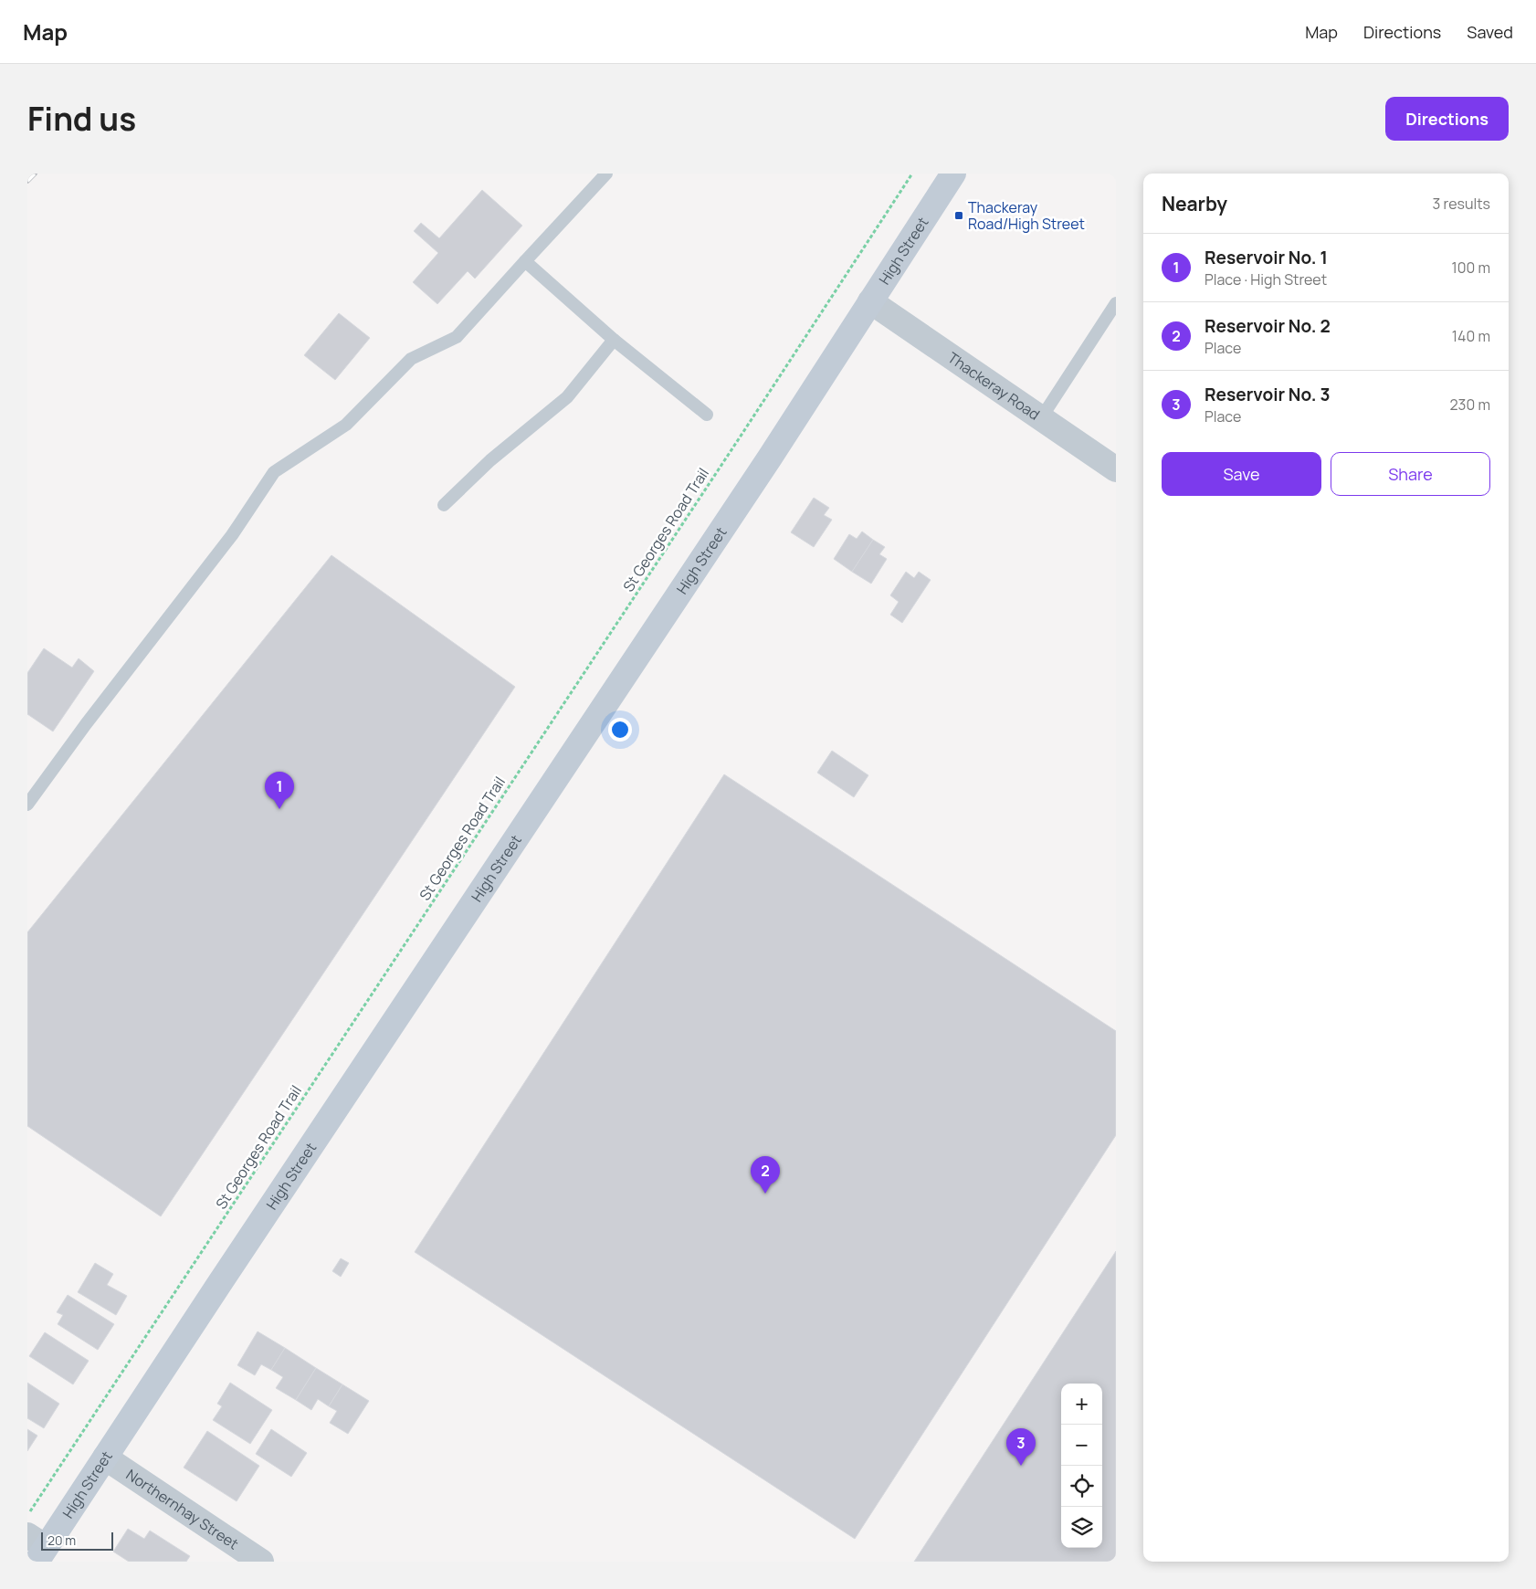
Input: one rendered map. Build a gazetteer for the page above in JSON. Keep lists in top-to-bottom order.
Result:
{
  "streets": {
    "main road": ["High Street"],
    "street": ["Thackeray Road", "Northernhay Street"],
    "path": ["St Georges Road Trail"]
  },
  "crossings": [
    ["High Street", "Thackeray Road"],
    ["High Street", "Northernhay Street"]
  ],
  "places": {
    "transit": ["Thackeray Road/High Street"]
  },
  "scale_bar": "20 m",
  "page": {
    "header": "Map",
    "nav": ["Map", "Directions", "Saved"],
    "title": "Find us",
    "buttons": [
      "Directions",
      ["Save", "Share"]
    ],
    "heading": ["Nearby", "3 results"],
    "list": [
      {
        "mark": "1",
        "name": "Reservoir No. 1",
        "note": "Place · High Street",
        "value": "100 m"
      },
      {
        "mark": "2",
        "name": "Reservoir No. 2",
        "note": "Place",
        "value": "140 m"
      },
      {
        "mark": "3",
        "name": "Reservoir No. 3",
        "note": "Place",
        "value": "230 m"
      }
    ],
    "pins": ["1", "2", "3"],
    "map_buttons": ["+", "−"],
    "scale": "20 m"
  }
}
